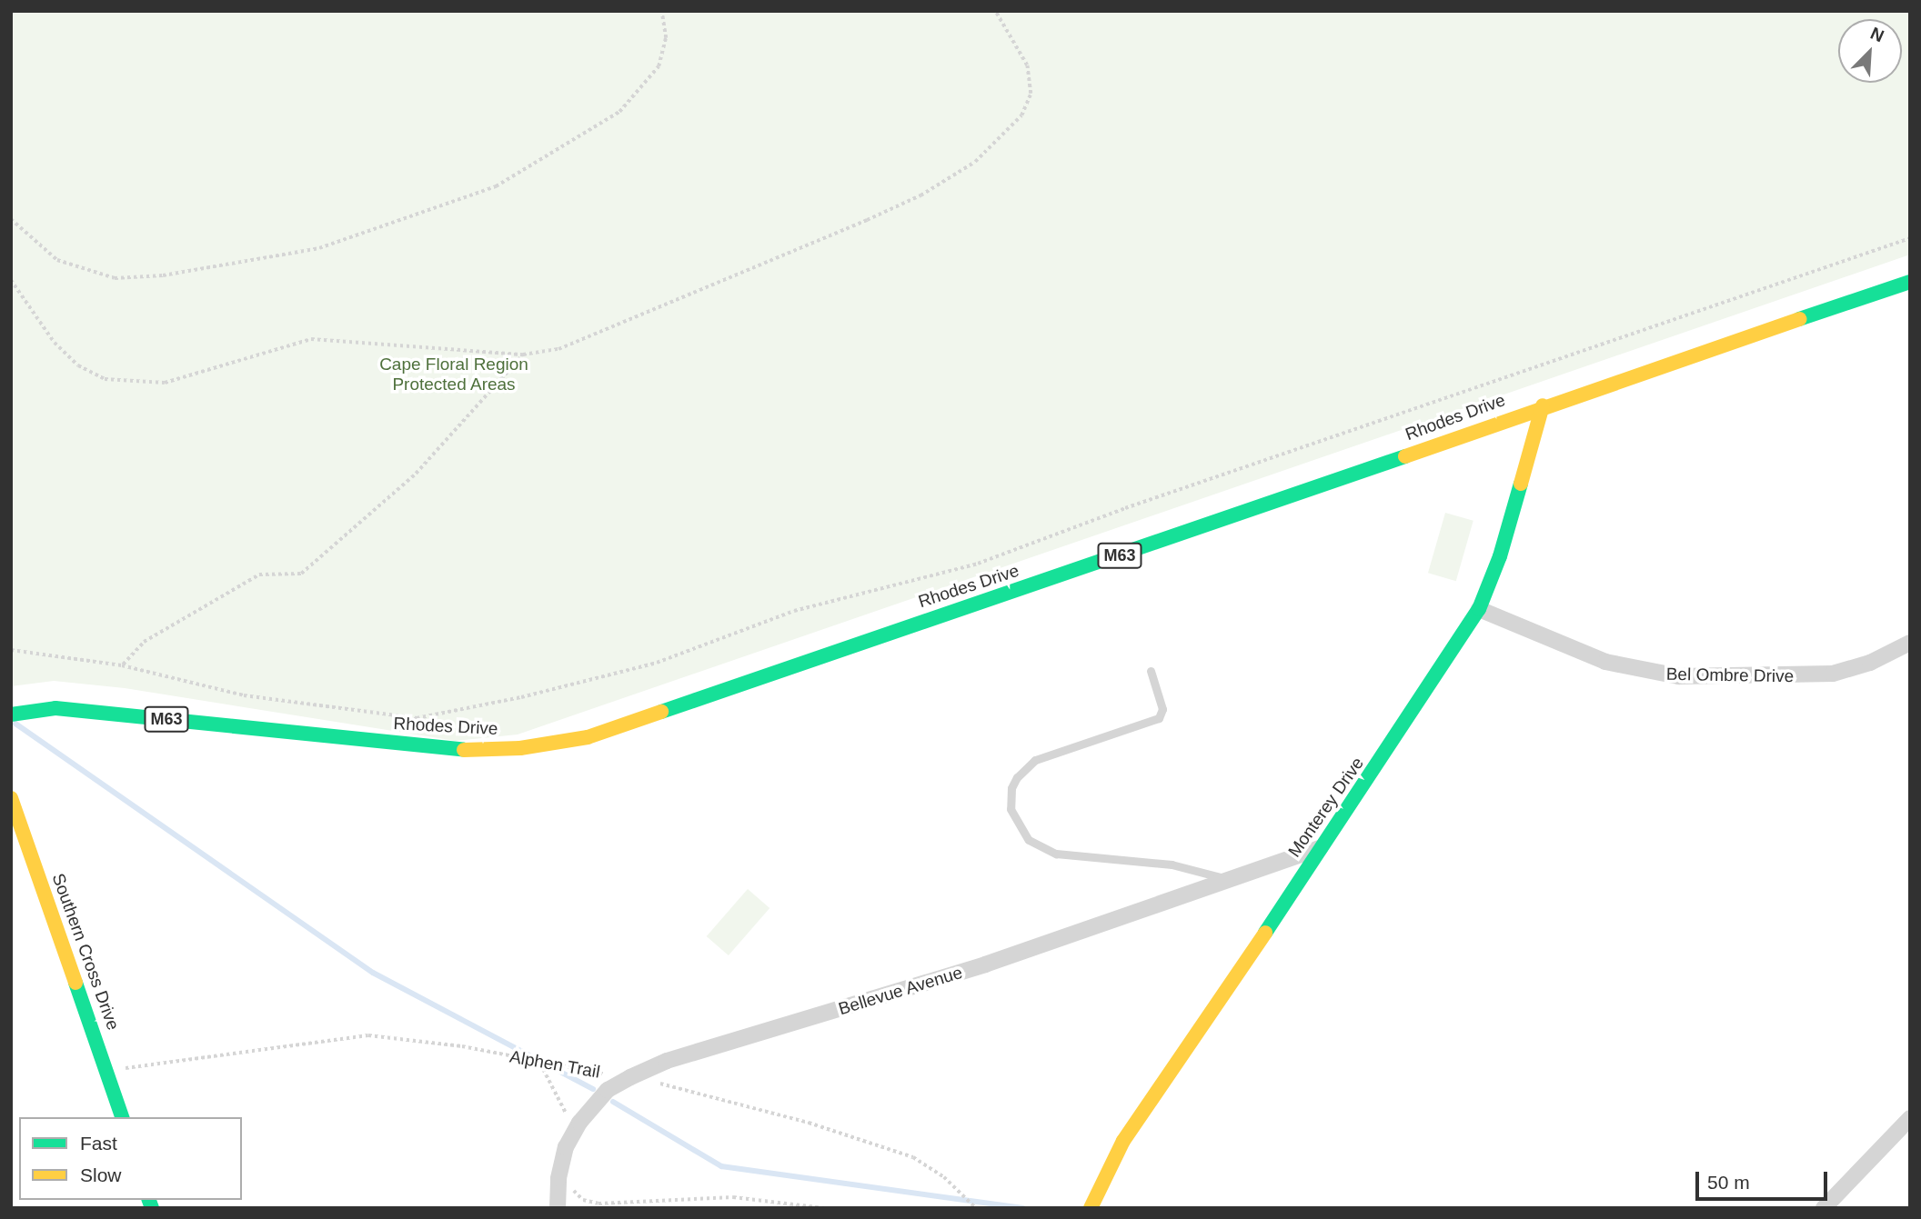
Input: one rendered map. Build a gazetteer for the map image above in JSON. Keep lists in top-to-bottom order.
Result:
{
  "streets": {
    "main road": [
      "Rhodes Drive",
      "M63",
      "Monterey Drive",
      "Southern Cross Drive"
    ],
    "street": ["Bel Ombre Drive", "Bellevue Avenue"],
    "path": ["Alphen Trail"]
  },
  "crossings": [
    ["Rhodes Drive", "Monterey Drive"],
    ["Bel Ombre Drive", "Monterey Drive"],
    ["Monterey Drive", "Bellevue Avenue"],
    ["Southern Cross Drive", "Alphen Trail"],
    ["Bellevue Avenue", "Alphen Trail"]
  ],
  "parks": ["Cape Floral Region Protected Areas"],
  "legend": ["Fast", "Slow"],
  "scale_bar": "50 m",
  "north": "top right"
}
